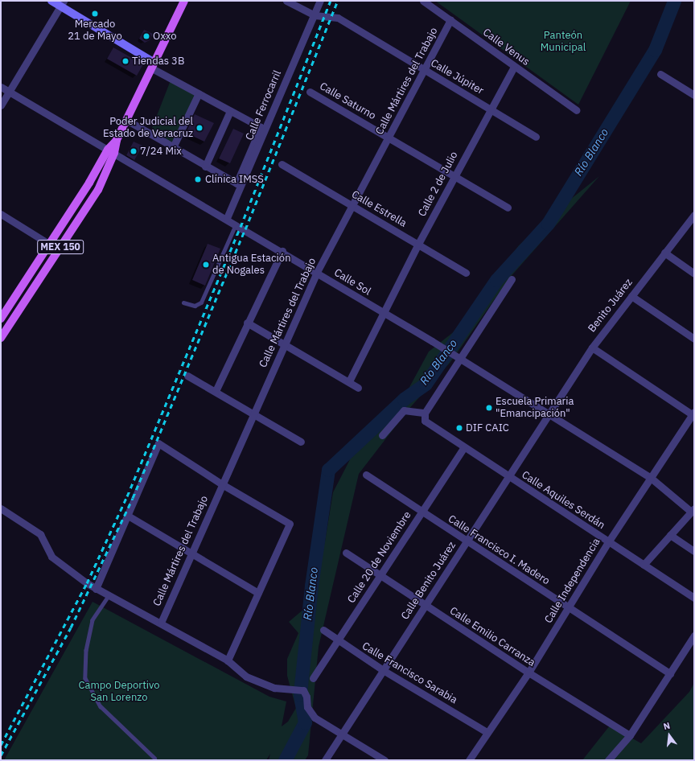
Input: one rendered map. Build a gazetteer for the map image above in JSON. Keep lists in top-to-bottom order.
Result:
{
  "streets": {
    "main road": ["MEX 150"],
    "street": [
      "Calle Venus",
      "Calle Júpiter",
      "Calle Mártires del Trabajo",
      "Calle Saturno",
      "Calle Ferrocarril",
      "Calle 2 de Julio",
      "Calle Estrella",
      "Calle Sol",
      "Benito Juárez",
      "Calle Aquiles Serdán",
      "Calle Francisco I. Madero",
      "Calle 20 de Noviembre",
      "Calle Benito Juárez",
      "Calle Independencia",
      "Calle Emilio Carranza",
      "Calle Francisco Sarabia"
    ]
  },
  "crossings": [
    ["Calle Venus", "Calle Mártires del Trabajo"],
    ["Calle Venus", "Calle 2 de Julio"],
    ["Calle Júpiter", "Calle Mártires del Trabajo"],
    ["Calle Júpiter", "Calle Ferrocarril"],
    ["Calle Júpiter", "Calle 2 de Julio"],
    ["Calle Mártires del Trabajo", "Calle Saturno"],
    ["Calle Mártires del Trabajo", "Calle Estrella"],
    ["Calle Mártires del Trabajo", "Calle Sol"],
    ["Calle Saturno", "Calle 2 de Julio"],
    ["Calle Ferrocarril", "Calle Sol"],
    ["Calle 2 de Julio", "Calle Estrella"],
    ["Calle 2 de Julio", "Calle Sol"],
    ["MEX 150", "Calle Sol"],
    ["Calle Sol", "Benito Juárez"],
    ["Calle Sol", "Calle Benito Juárez"],
    ["Calle Sol", "Calle Independencia"],
    ["Benito Juárez", "Calle Benito Juárez"],
    ["Calle Aquiles Serdán", "Calle 20 de Noviembre"],
    ["Calle Aquiles Serdán", "Calle Benito Juárez"],
    ["Calle Aquiles Serdán", "Calle Independencia"],
    ["Calle Francisco I. Madero", "Calle 20 de Noviembre"],
    ["Calle Francisco I. Madero", "Calle Benito Juárez"],
    ["Calle Francisco I. Madero", "Calle Independencia"],
    ["Calle 20 de Noviembre", "Calle Emilio Carranza"],
    ["Calle 20 de Noviembre", "Calle Francisco Sarabia"],
    ["Calle Benito Juárez", "Calle Emilio Carranza"],
    ["Calle Benito Juárez", "Calle Francisco Sarabia"],
    ["Calle Independencia", "Calle Emilio Carranza"],
    ["Calle Independencia", "Calle Francisco Sarabia"]
  ],
  "water": ["Río Blanco"],
  "parks": ["Panteón Municipal", "Campo Deportivo San Lorenzo"],
  "places": [
    "Mercado 21 de Mayo",
    "Oxxo",
    "Tiendas 3B",
    "Poder Judicial del Estado de Veracruz",
    "7/24 Mix",
    "Clínica IMSS",
    "Antigua Estación de Nogales",
    "Escuela Primaria \"Emancipación\"",
    "DIF CAIC"
  ],
  "north": "top"
}
